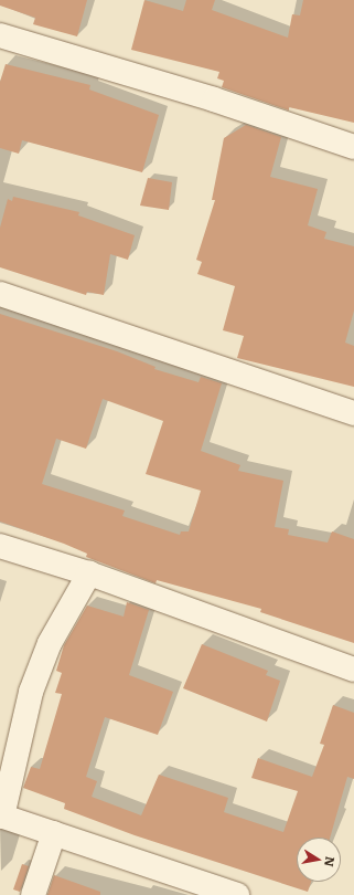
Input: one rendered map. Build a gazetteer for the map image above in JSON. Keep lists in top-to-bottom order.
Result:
{
  "north": "right"
}
